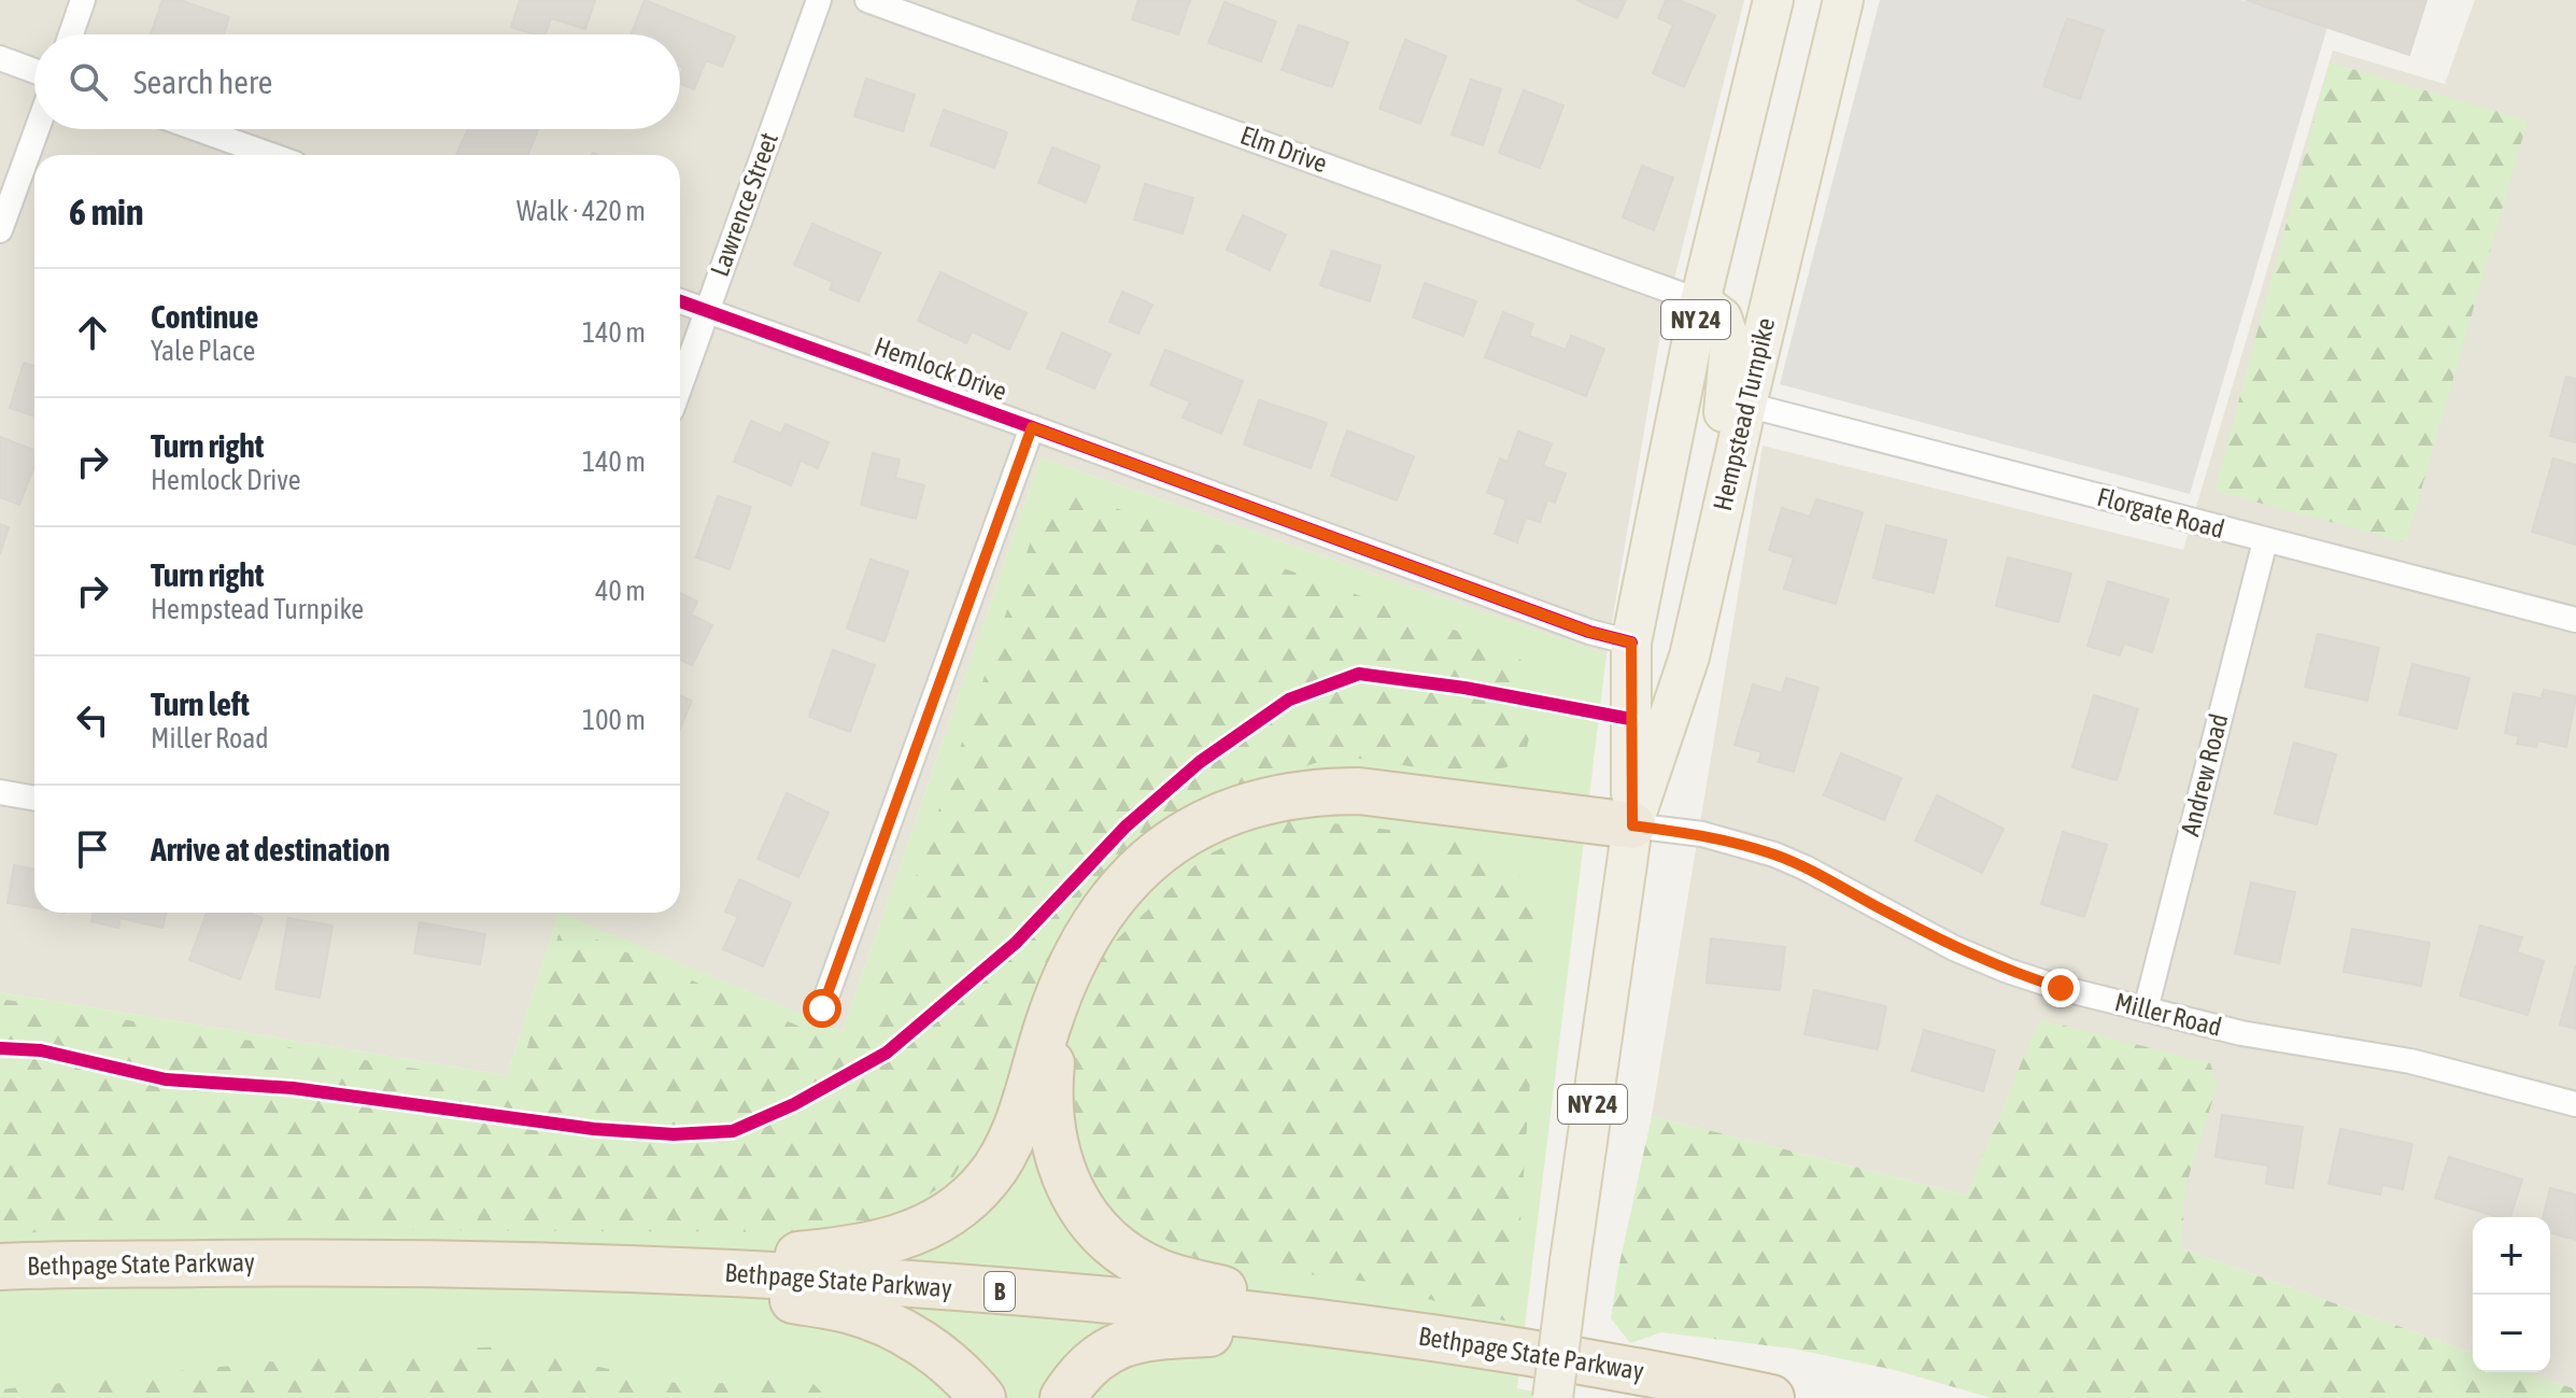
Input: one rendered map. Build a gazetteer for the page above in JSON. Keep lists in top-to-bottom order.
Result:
{
  "streets": {
    "highway": ["Bethpage State Parkway", "B"],
    "main road": ["NY 24", "Hempstead Turnpike"],
    "street": [
      "Elm Drive",
      "Lawrence Street",
      "Hemlock Drive",
      "Florgate Road",
      "Andrew Road",
      "Miller Road"
    ]
  },
  "crossings": [
    ["Elm Drive", "Hempstead Turnpike"],
    ["Lawrence Street", "Hemlock Drive"],
    ["Hemlock Drive", "Hempstead Turnpike"],
    ["Hempstead Turnpike", "Florgate Road"],
    ["Hempstead Turnpike", "Miller Road"],
    ["Florgate Road", "Andrew Road"],
    ["Andrew Road", "Miller Road"]
  ],
  "page": {
    "search": "Search here",
    "heading": ["6 min", "Walk · 420 m"],
    "list": [
      ["Continue", "Yale Place", "140 m"],
      ["Turn right", "Hemlock Drive", "140 m"],
      ["Turn right", "Hempstead Turnpike", "40 m"],
      ["Turn left", "Miller Road", "100 m"],
      "Arrive at destination"
    ],
    "map_buttons": ["+", "−"]
  }
}
